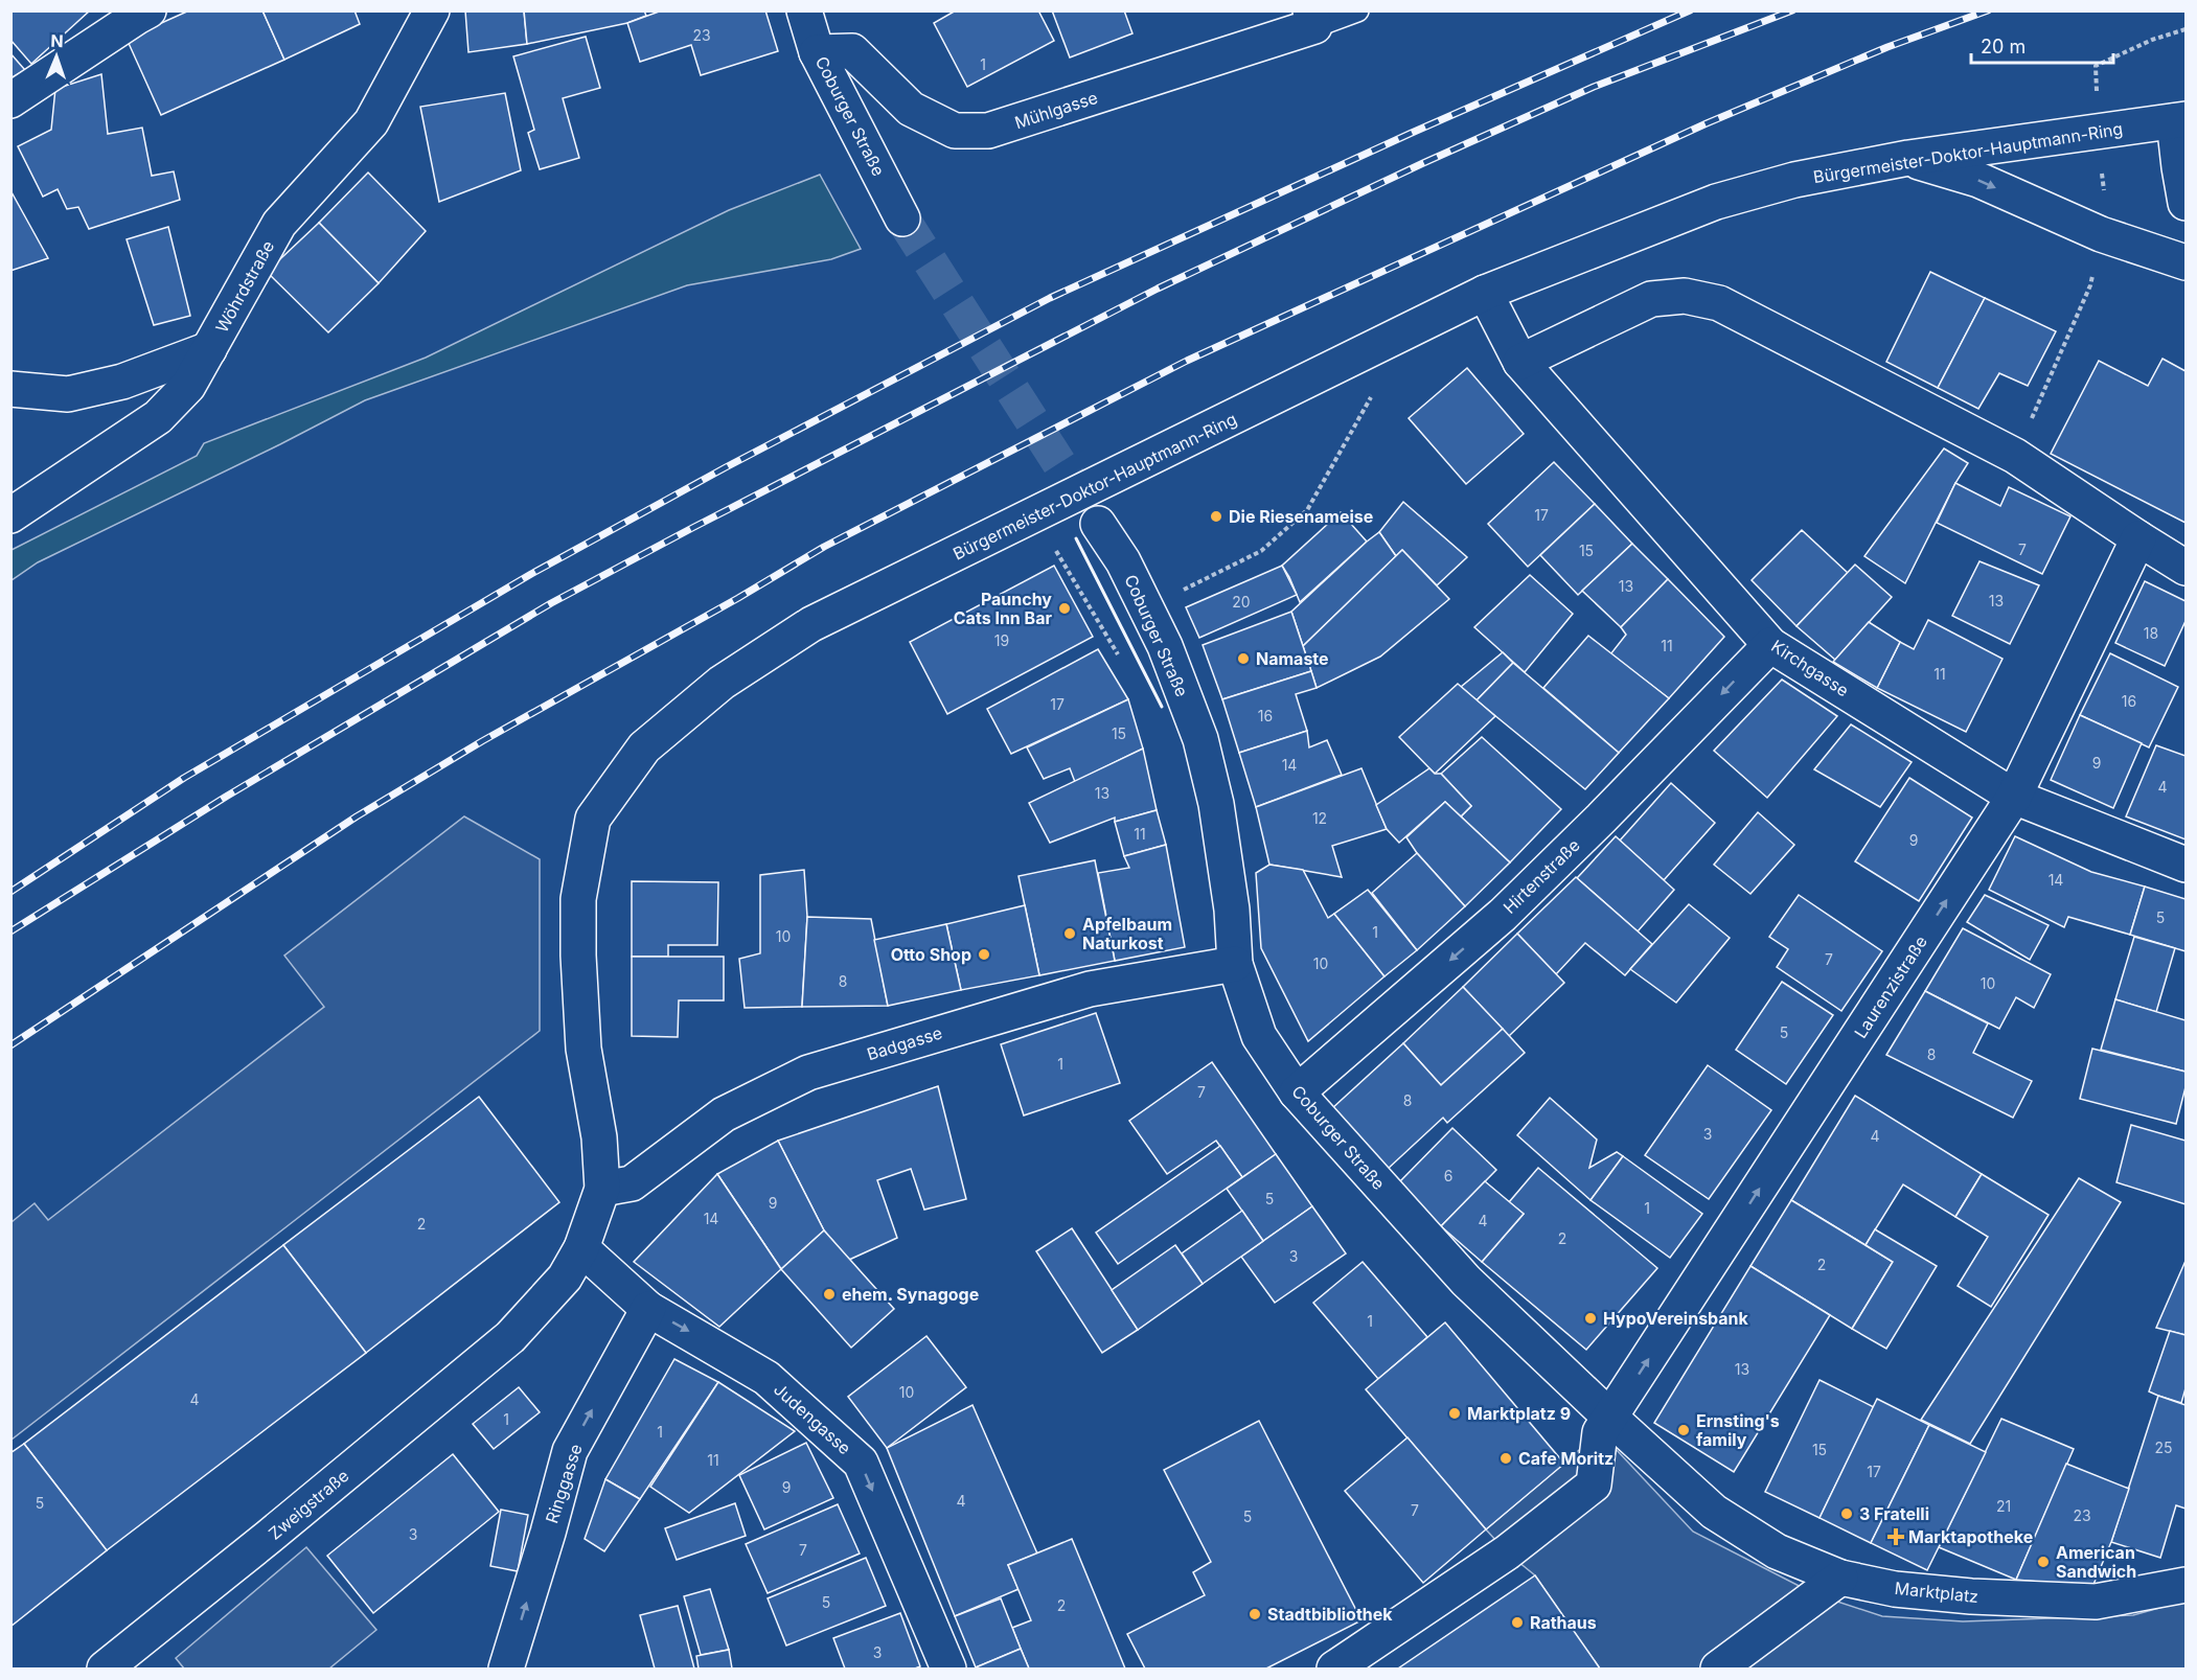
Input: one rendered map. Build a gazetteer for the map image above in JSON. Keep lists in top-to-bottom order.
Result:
{
  "streets": {
    "street": [
      "Mühlgasse",
      "Coburger Straße",
      "Bürgermeister-Doktor-Hauptmann-Ring",
      "Wöhrdstraße",
      "Kirchgasse",
      "Hirtenstraße",
      "Laurenzistraße",
      "Badgasse",
      "Judengasse",
      "Ringgasse",
      "Zweigstraße",
      "Marktplatz"
    ]
  },
  "crossings": [
    ["Mühlgasse", "Coburger Straße"],
    ["Coburger Straße", "Hirtenstraße"],
    ["Coburger Straße", "Laurenzistraße"],
    ["Coburger Straße", "Badgasse"],
    ["Coburger Straße", "Marktplatz"],
    ["Bürgermeister-Doktor-Hauptmann-Ring", "Kirchgasse"],
    ["Bürgermeister-Doktor-Hauptmann-Ring", "Badgasse"],
    ["Bürgermeister-Doktor-Hauptmann-Ring", "Judengasse"],
    ["Bürgermeister-Doktor-Hauptmann-Ring", "Zweigstraße"],
    ["Kirchgasse", "Hirtenstraße"],
    ["Kirchgasse", "Laurenzistraße"],
    ["Judengasse", "Ringgasse"]
  ],
  "one_way": [
    "Hirtenstraße",
    "Laurenzistraße",
    "Judengasse",
    "Ringgasse"
  ],
  "places": {
    "other": [
      "Die Riesenameise",
      "Paunchy Cats Inn Bar",
      "Namaste",
      "Apfelbaum Naturkost",
      "Otto Shop",
      "ehem. Synagoge",
      "HypoVereinsbank",
      "Marktplatz 9",
      "Ernsting's family",
      "Cafe Moritz",
      "3 Fratelli",
      "American Sandwich",
      "Stadtbibliothek",
      "Rathaus"
    ],
    "health": ["Marktapotheke"]
  },
  "house_numbers": [
    "23",
    "1",
    "17",
    "7",
    "15",
    "13",
    "13",
    "20",
    "18",
    "19",
    "11",
    "11",
    "16",
    "17",
    "16",
    "15",
    "9",
    "14",
    "4",
    "13",
    "12",
    "11",
    "9",
    "14",
    "5",
    "1",
    "10",
    "7",
    "10",
    "8",
    "10",
    "5",
    "8",
    "1",
    "7",
    "8",
    "3",
    "4",
    "6",
    "5",
    "9",
    "1",
    "14",
    "4",
    "2",
    "2",
    "3",
    "2",
    "1",
    "13",
    "10",
    "4",
    "1",
    "1",
    "25",
    "15",
    "11",
    "17",
    "9",
    "4",
    "5",
    "21",
    "7",
    "23",
    "5",
    "3",
    "7",
    "5",
    "2",
    "3"
  ],
  "scale_bar": "20 m",
  "north": "top"
}
